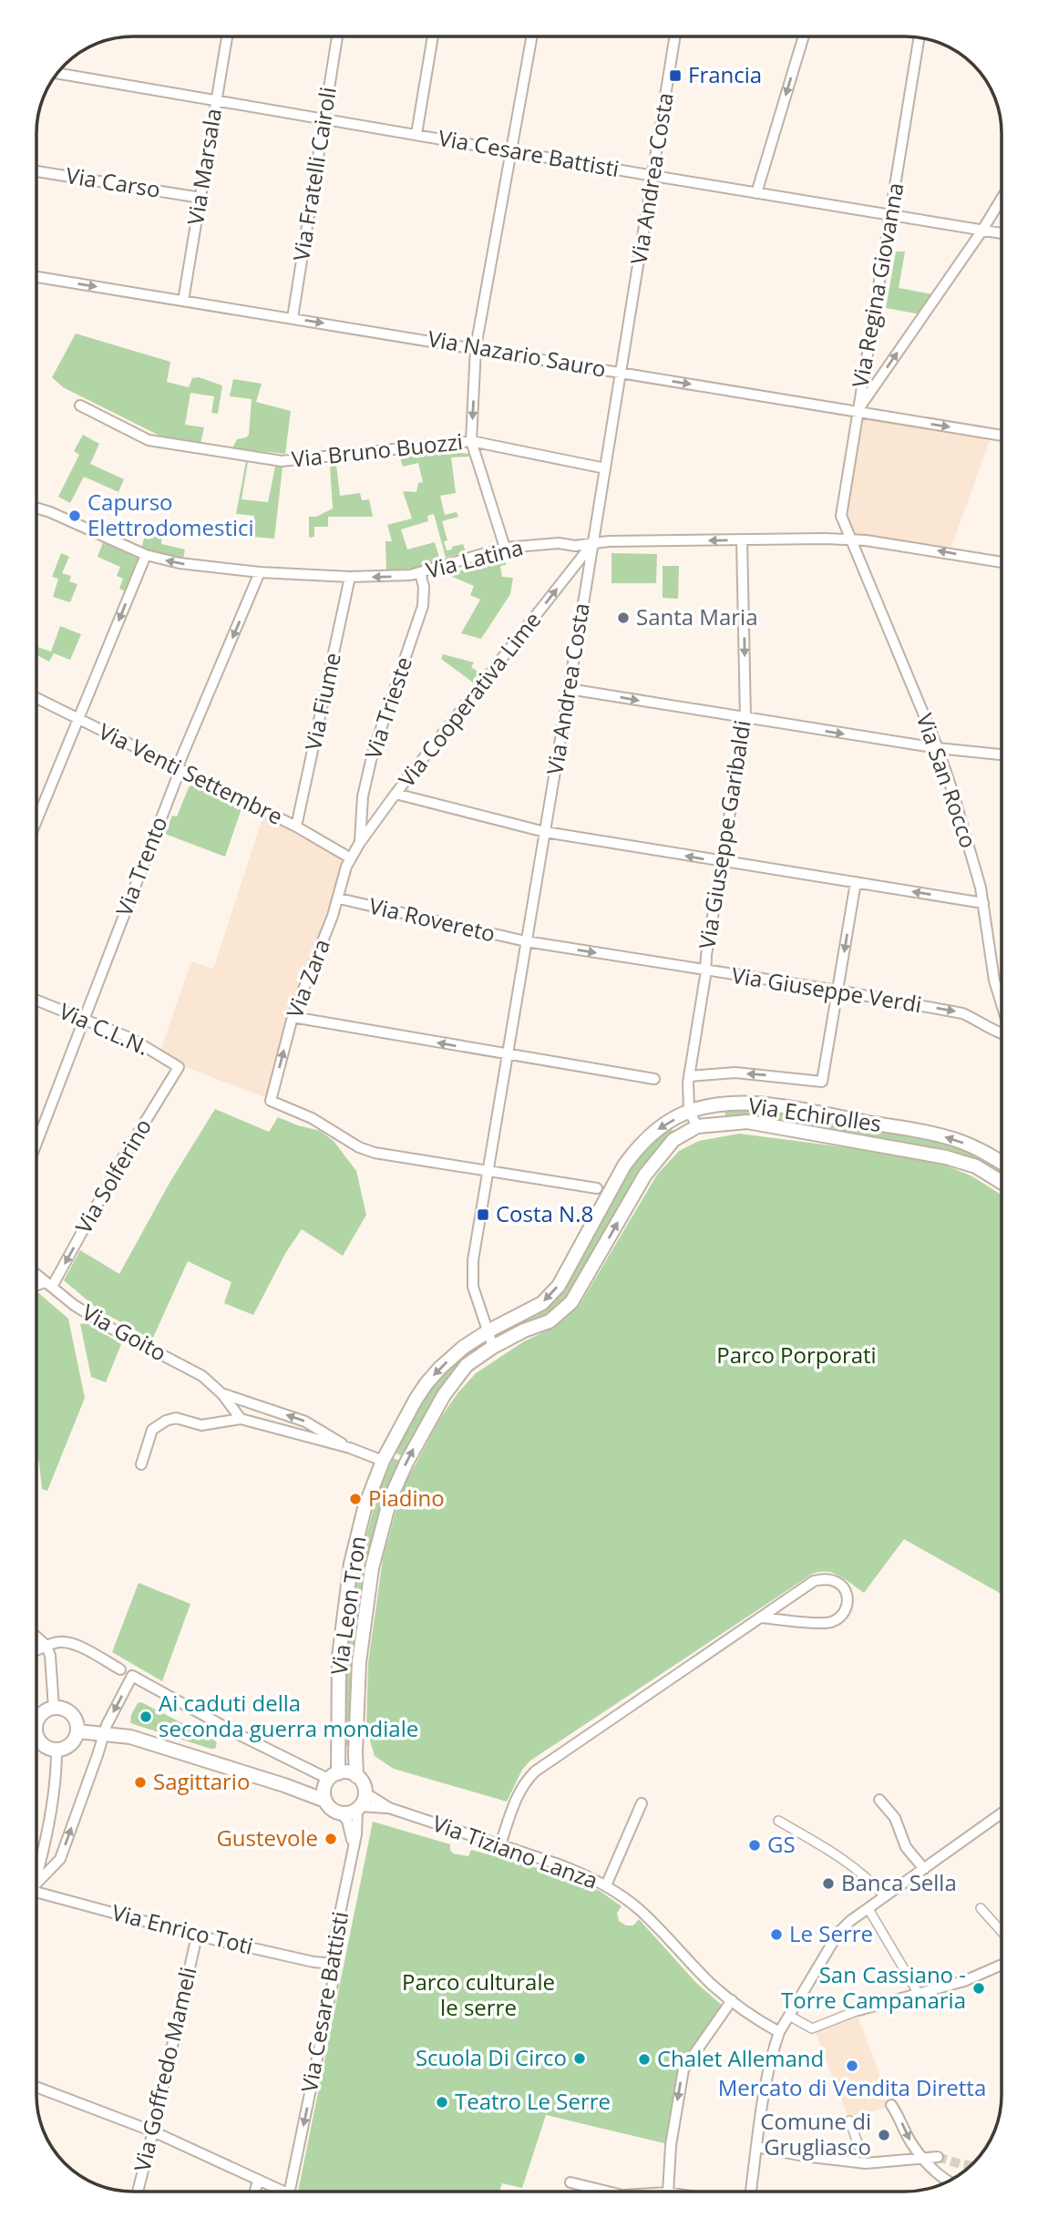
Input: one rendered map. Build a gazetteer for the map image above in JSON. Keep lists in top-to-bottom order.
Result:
{
  "streets": {
    "street": [
      "Via Cesare Battisti",
      "Via Marsala",
      "Via Fratelli Cairoli",
      "Via Andrea Costa",
      "Via Carso",
      "Via Regina Giovanna",
      "Via Nazario Sauro",
      "Via Bruno Buozzi",
      "Via Latina",
      "Via Cooperativa Lime",
      "Via Fiume",
      "Via Trieste",
      "Via Venti Settembre",
      "Via San Rocco",
      "Via Giuseppe Garibaldi",
      "Via Trento",
      "Via Rovereto",
      "Via Zara",
      "Via Giuseppe Verdi",
      "Via C.L.N.",
      "Via Echirolles",
      "Via Solferino",
      "Via Goito",
      "Via Leon Tron",
      "Via Tiziano Lanza",
      "Via Enrico Toti",
      "Via Goffredo Mameli"
    ]
  },
  "crossings": [
    ["Via Cesare Battisti", "Via Marsala"],
    ["Via Cesare Battisti", "Via Fratelli Cairoli"],
    ["Via Cesare Battisti", "Via Andrea Costa"],
    ["Via Cesare Battisti", "Via Regina Giovanna"],
    ["Via Cesare Battisti", "Via Leon Tron"],
    ["Via Cesare Battisti", "Via Tiziano Lanza"],
    ["Via Cesare Battisti", "Via Enrico Toti"],
    ["Via Marsala", "Via Carso"],
    ["Via Marsala", "Via Nazario Sauro"],
    ["Via Fratelli Cairoli", "Via Nazario Sauro"],
    ["Via Andrea Costa", "Via Nazario Sauro"],
    ["Via Andrea Costa", "Via Bruno Buozzi"],
    ["Via Andrea Costa", "Via Latina"],
    ["Via Andrea Costa", "Via Cooperativa Lime"],
    ["Via Andrea Costa", "Via Rovereto"],
    ["Via Andrea Costa", "Via Zara"],
    ["Via Andrea Costa", "Via Giuseppe Verdi"],
    ["Via Andrea Costa", "Via Echirolles"],
    ["Via Andrea Costa", "Via Leon Tron"],
    ["Via Regina Giovanna", "Via Nazario Sauro"],
    ["Via Regina Giovanna", "Via Latina"],
    ["Via Regina Giovanna", "Via San Rocco"],
    ["Via Latina", "Via Cooperativa Lime"],
    ["Via Latina", "Via Fiume"],
    ["Via Latina", "Via Trieste"],
    ["Via Latina", "Via San Rocco"],
    ["Via Latina", "Via Giuseppe Garibaldi"],
    ["Via Latina", "Via Trento"],
    ["Via Cooperativa Lime", "Via Trieste"],
    ["Via Cooperativa Lime", "Via Venti Settembre"],
    ["Via Cooperativa Lime", "Via Zara"],
    ["Via Fiume", "Via Venti Settembre"],
    ["Via Venti Settembre", "Via Trento"],
    ["Via Venti Settembre", "Via Zara"],
    ["Via Giuseppe Garibaldi", "Via Giuseppe Verdi"],
    ["Via Giuseppe Garibaldi", "Via Echirolles"],
    ["Via Trento", "Via C.L.N."],
    ["Via Rovereto", "Via Zara"],
    ["Via Rovereto", "Via Giuseppe Verdi"],
    ["Via C.L.N.", "Via Solferino"],
    ["Via Echirolles", "Via Leon Tron"],
    ["Via Solferino", "Via Goito"],
    ["Via Goito", "Via Leon Tron"],
    ["Via Leon Tron", "Via Tiziano Lanza"],
    ["Via Enrico Toti", "Via Goffredo Mameli"]
  ],
  "one_way": [
    "Via Nazario Sauro",
    "Via Latina",
    "Via Cooperativa Lime",
    "Via Giuseppe Verdi",
    "Via Solferino"
  ],
  "parks": ["Parco Porporati", "Parco culturale le serre"],
  "places": {
    "transit": ["Francia", "Costa N.8"],
    "other": [
      "Capurso Elettrodomestici",
      "Santa Maria",
      "Piadino",
      "Ai caduti della seconda guerra mondiale",
      "Sagittario",
      "Gustevole",
      "GS",
      "Banca Sella",
      "Le Serre",
      "San Cassiano - Torre Campanaria",
      "Scuola Di Circo",
      "Chalet Allemand",
      "Mercato di Vendita Diretta",
      "Teatro Le Serre",
      "Comune di Grugliasco"
    ]
  }
}
